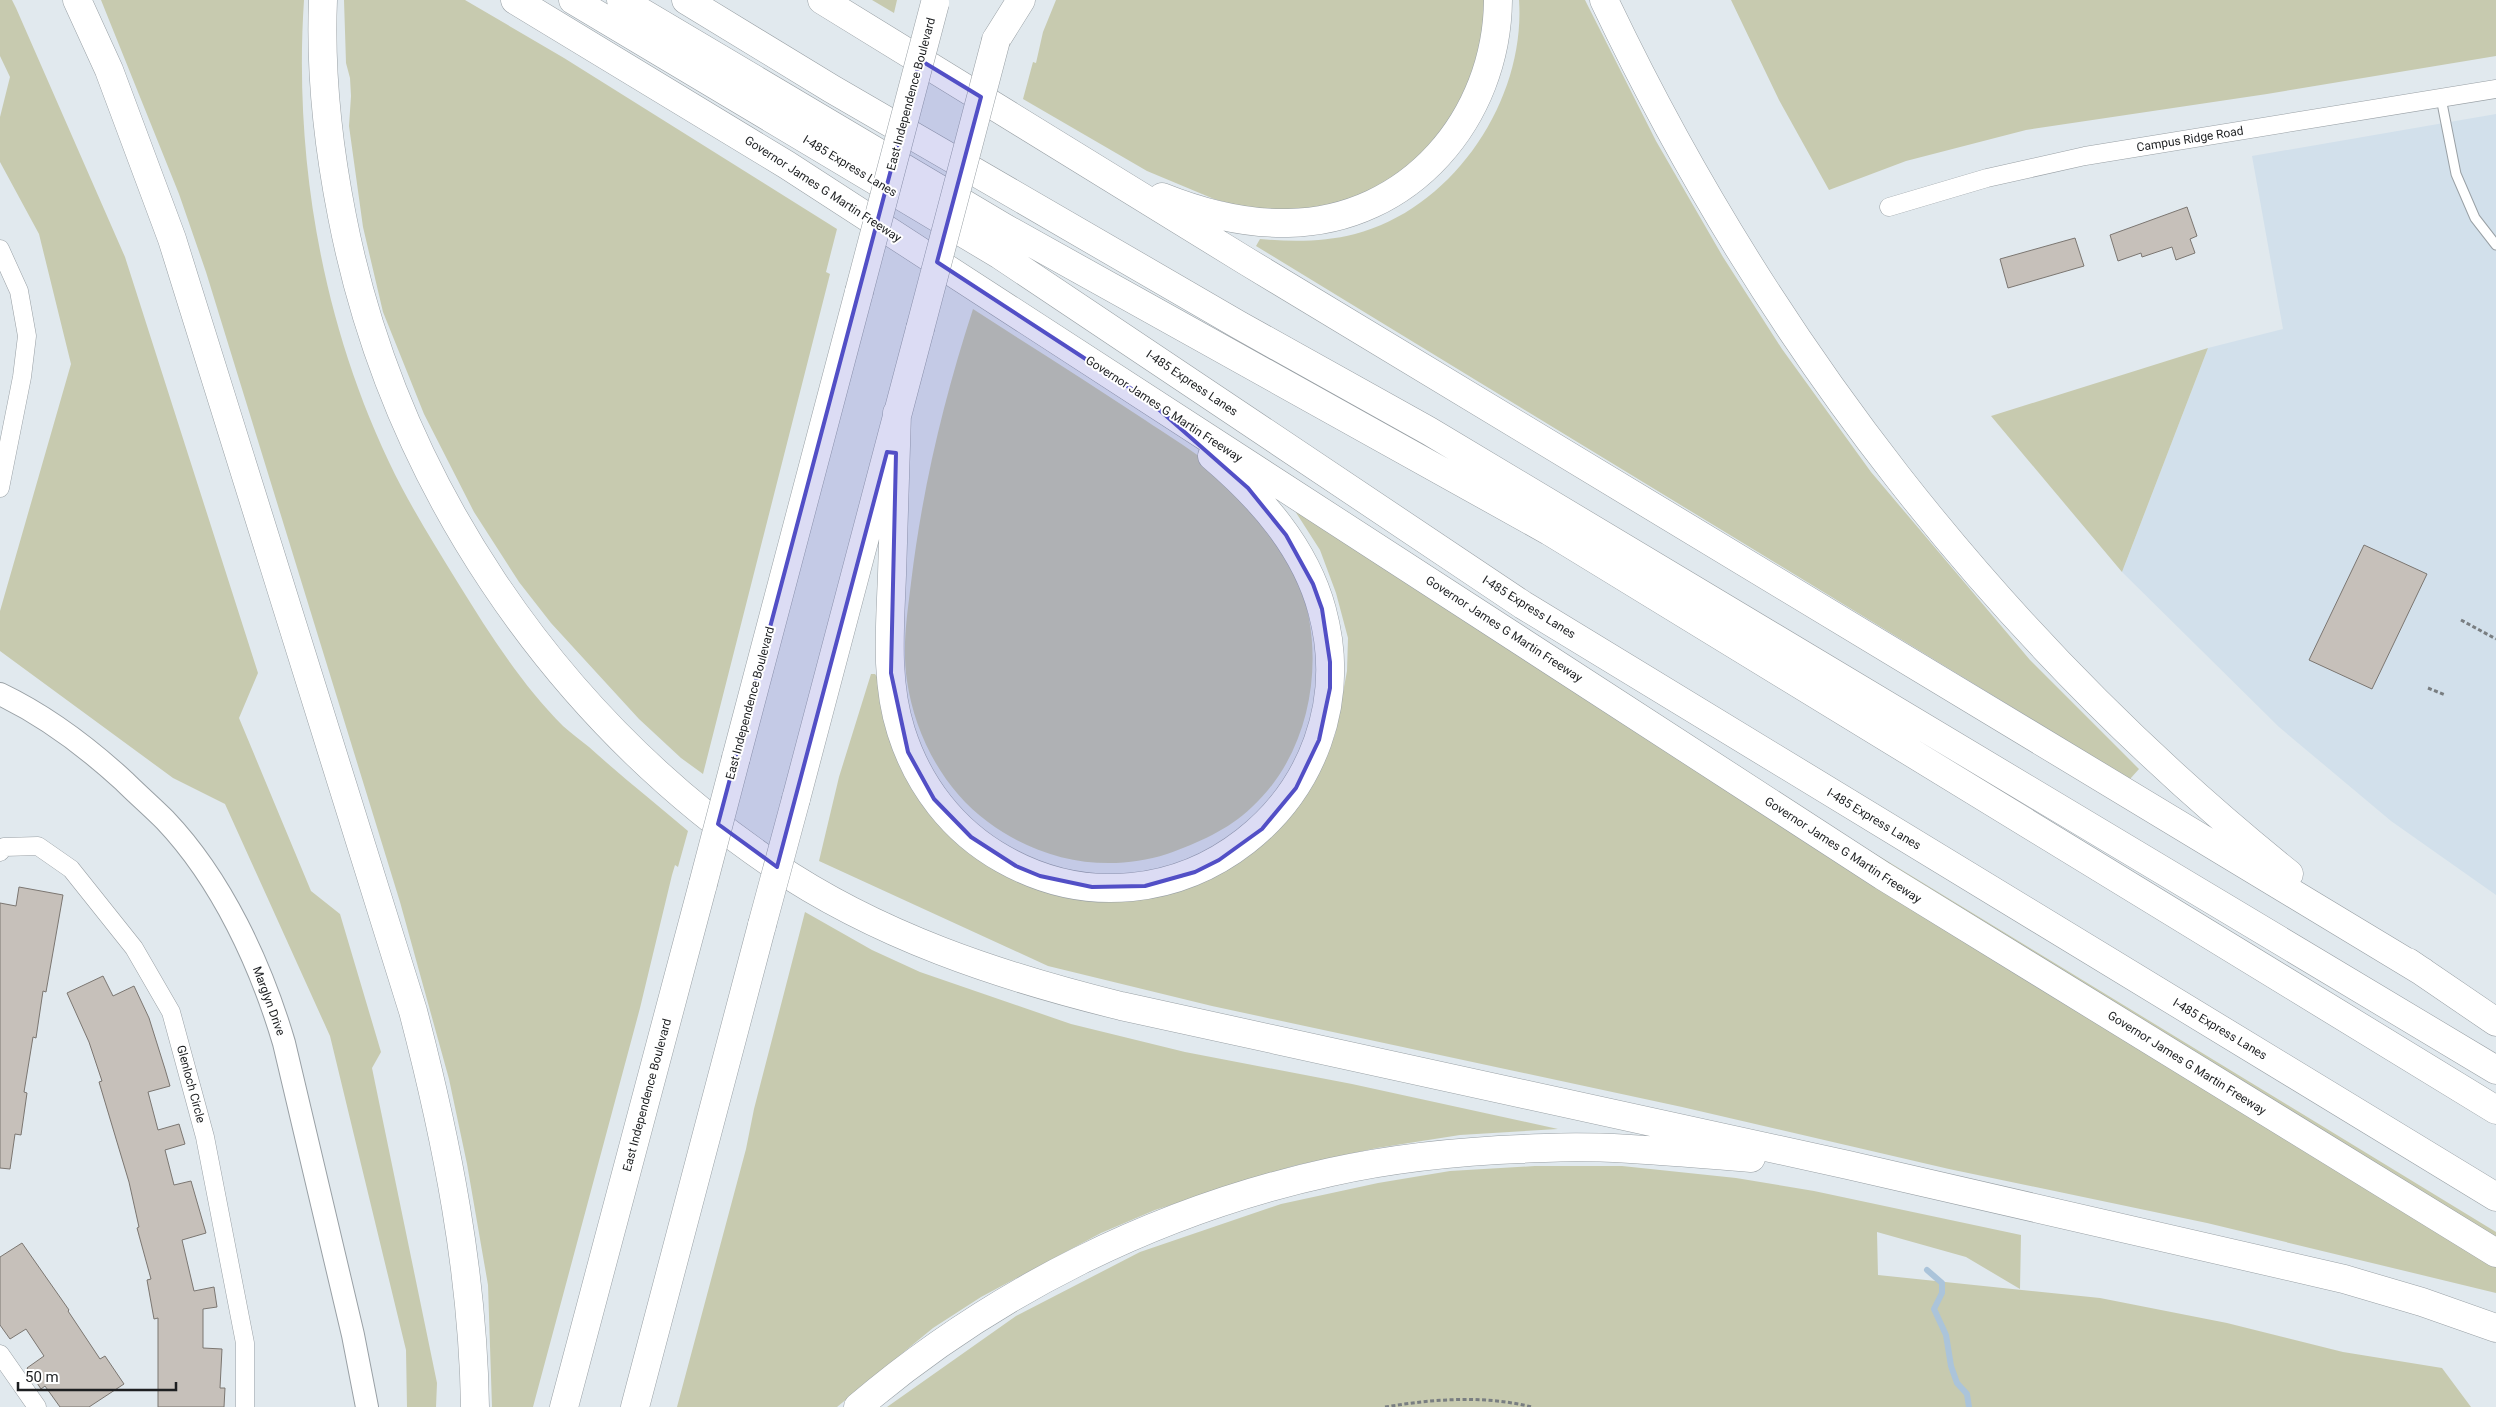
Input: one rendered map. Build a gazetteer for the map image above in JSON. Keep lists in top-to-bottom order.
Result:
{
  "streets": {
    "highway": ["East Independence Boulevard", "I-485 Express Lanes", "Governor James G Martin Freeway"],
    "street": ["Campus Ridge Road", "Marglyn Drive", "Glenloch Circle"]
  },
  "scale_bar": "50 m"
}
